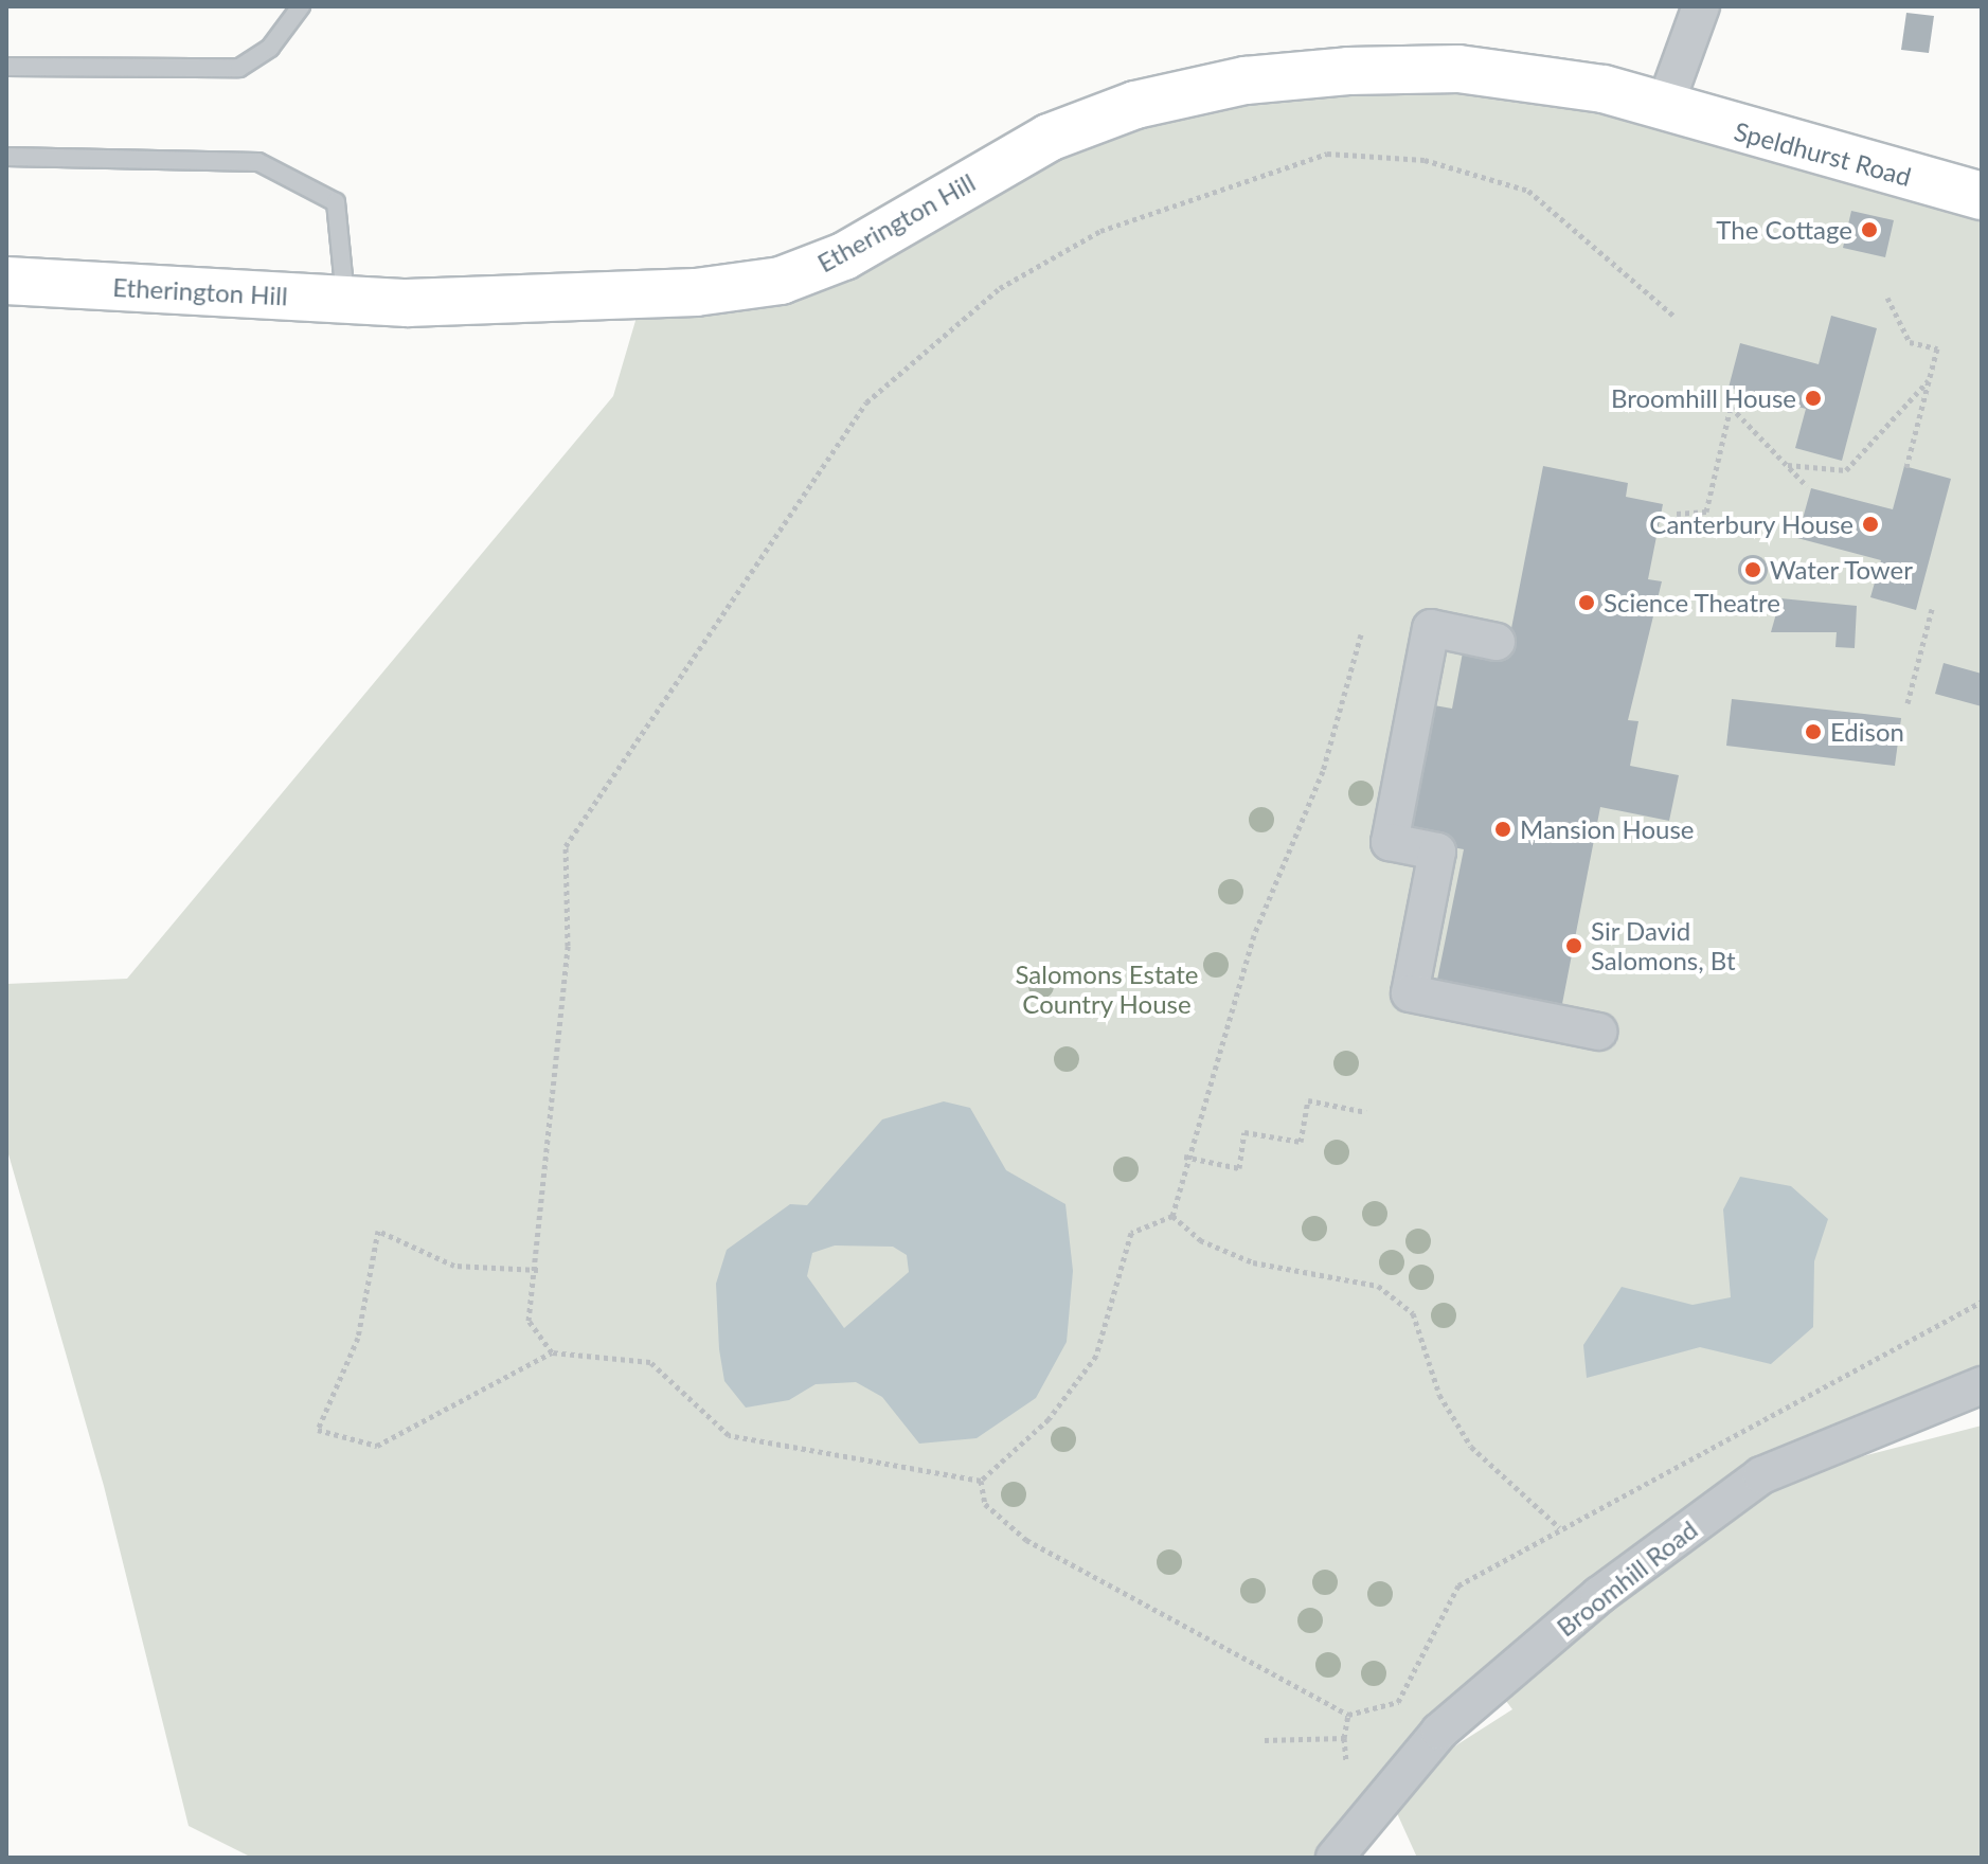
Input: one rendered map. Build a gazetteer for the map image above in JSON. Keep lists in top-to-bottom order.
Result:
{
  "streets": {
    "street": ["Speldhurst Road", "Etherington Hill", "Broomhill Road"]
  },
  "crossings": [
    ["Speldhurst Road", "Etherington Hill"]
  ],
  "parks": ["Salomons Estate Country House"],
  "places": [
    "The Cottage",
    "Broomhill House",
    "Canterbury House",
    "Water Tower",
    "Science Theatre",
    "Edison",
    "Mansion House",
    "Sir David Salomons, Bt"
  ]
}
